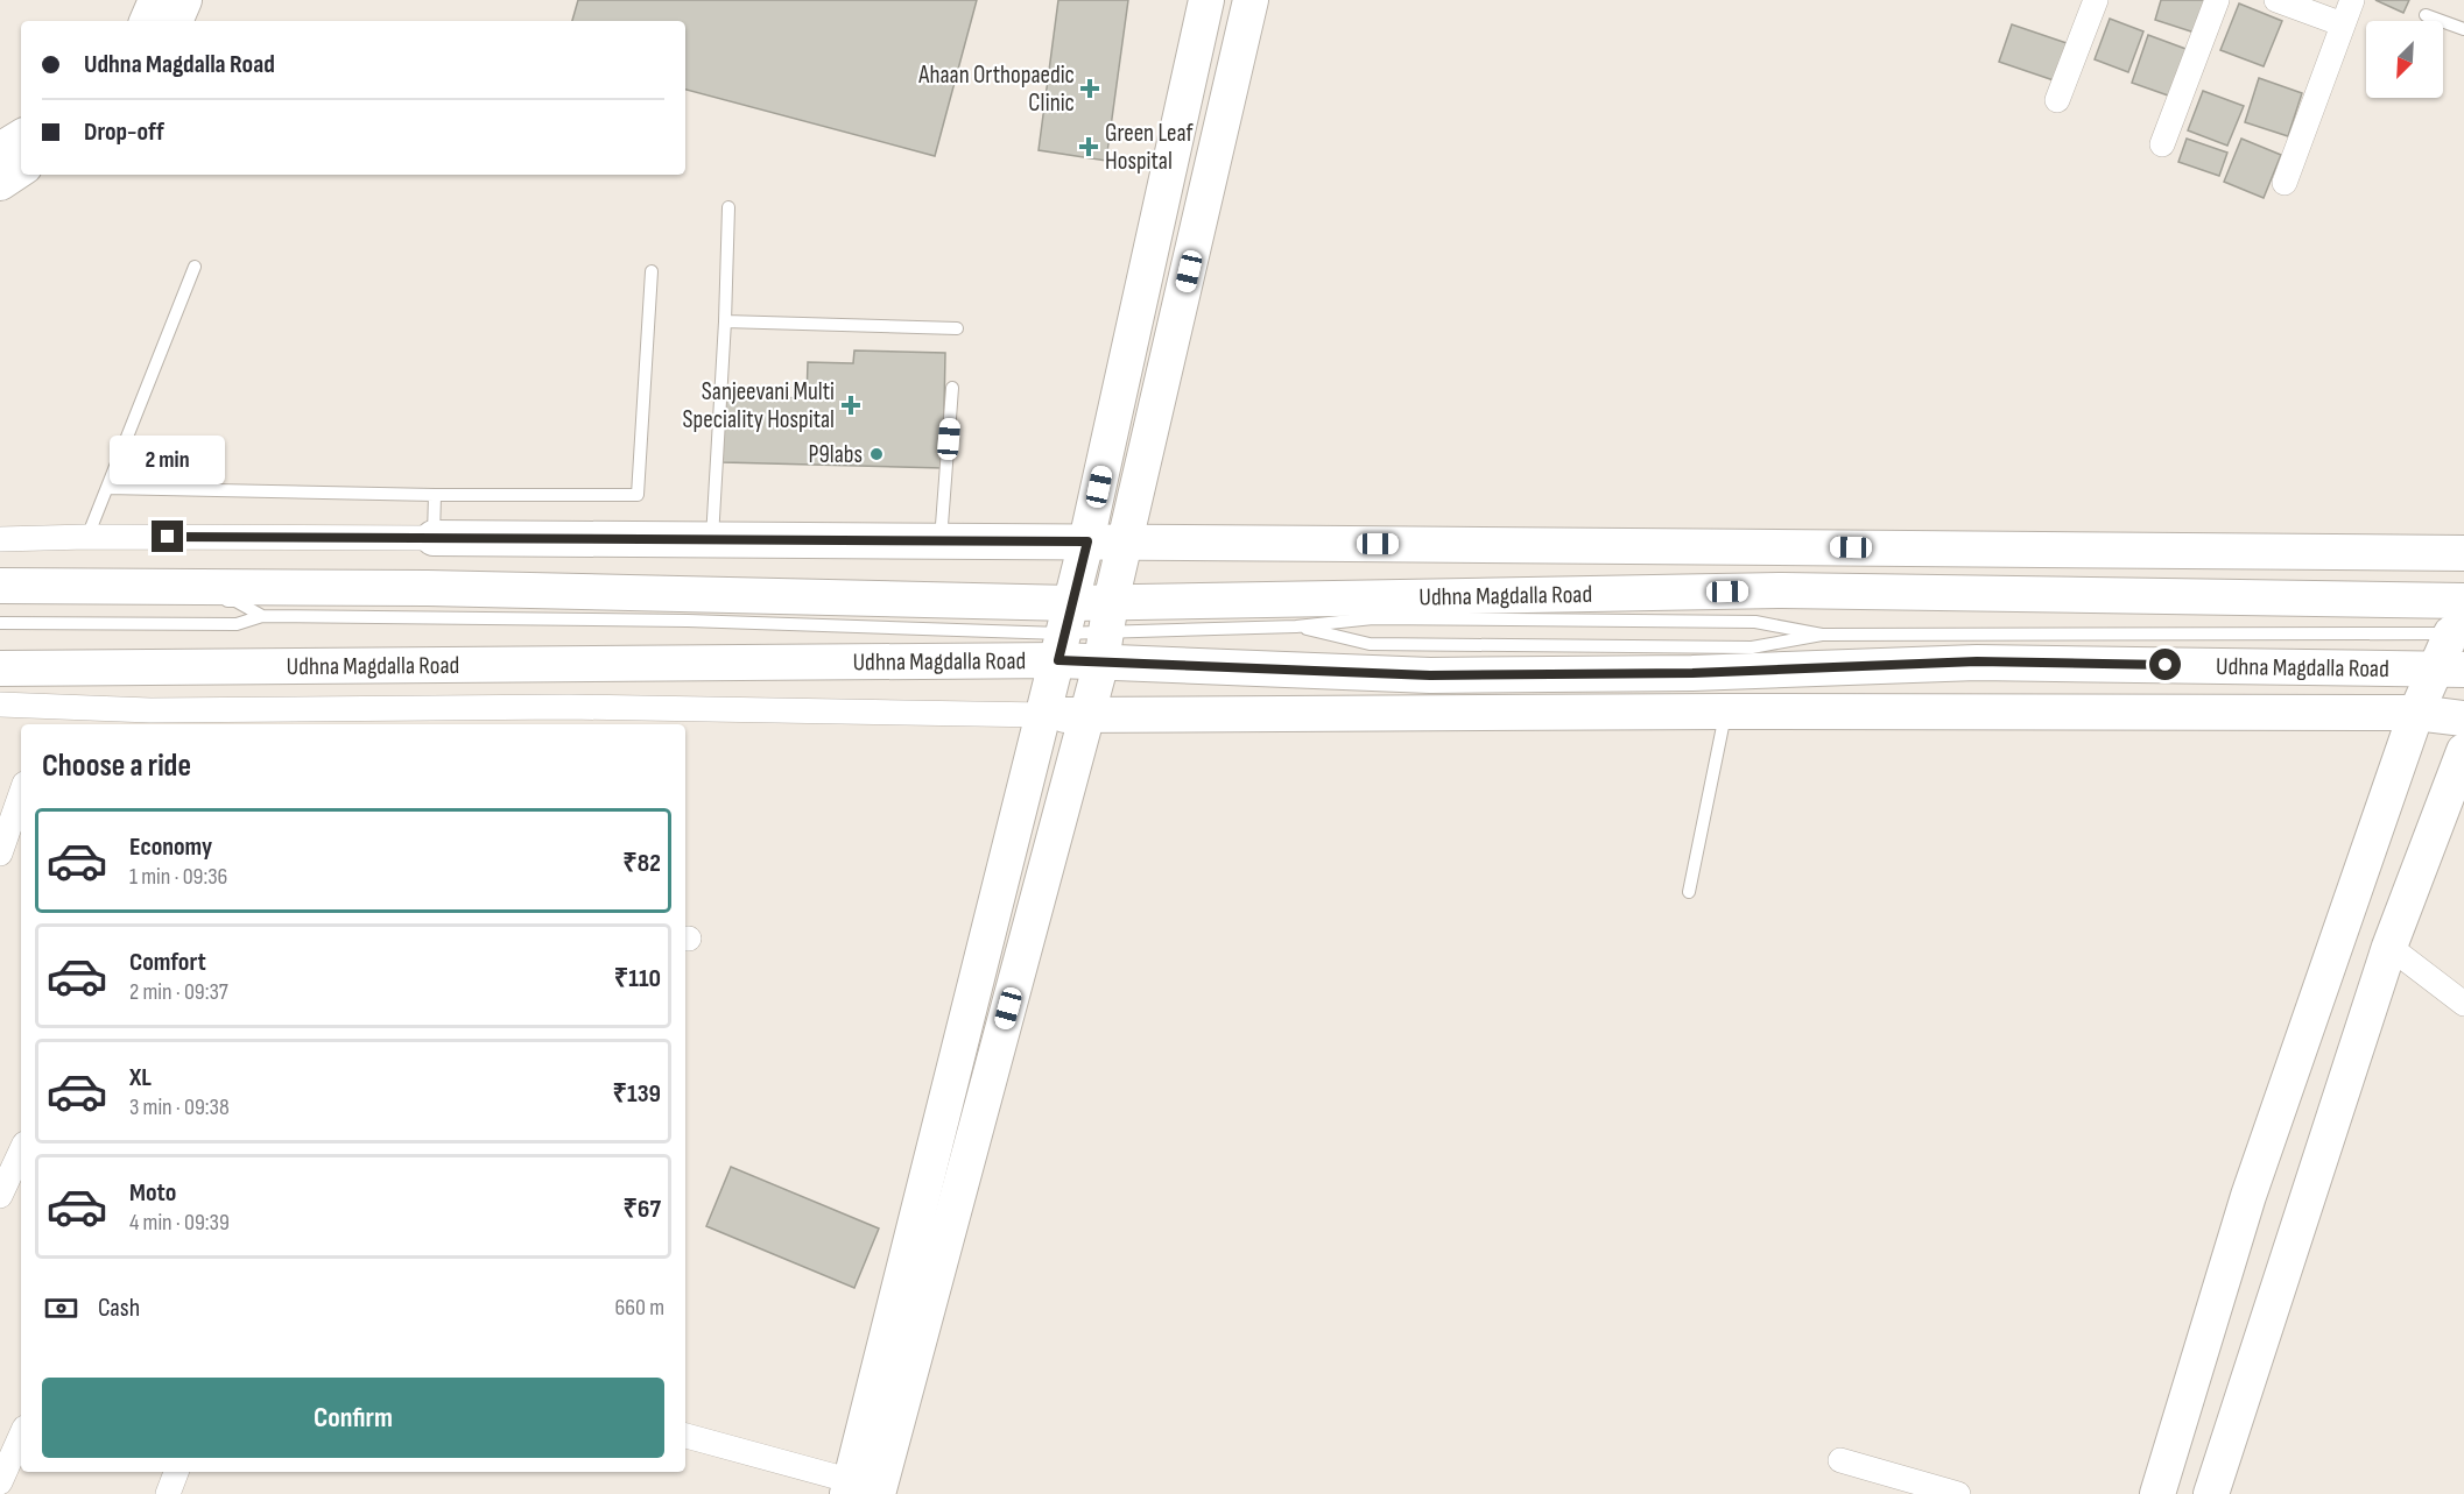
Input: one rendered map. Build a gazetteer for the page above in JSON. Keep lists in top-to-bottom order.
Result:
{
  "streets": {
    "street": ["Udhna Magdalla Road"]
  },
  "places": {
    "health": ["Ahaan Orthopaedic Clinic", "Green Leaf Hospital", "Sanjeevani Multi Speciality Hospital"],
    "other": ["P9labs"]
  },
  "north": "bottom left",
  "page": {
    "banner": ["Udhna Magdalla Road", "Drop-off"],
    "bubble": "2 min",
    "heading": "Choose a ride",
    "list": [
      {
        "name": "Economy",
        "note": "1 min · 09:36",
        "value": "₹82"
      },
      {
        "name": "Comfort",
        "note": "2 min · 09:37",
        "value": "₹110"
      },
      {
        "name": "XL",
        "note": "3 min · 09:38",
        "value": "₹139"
      },
      {
        "name": "Moto",
        "note": "4 min · 09:39",
        "value": "₹67"
      }
    ],
    "pay": ["Cash", "660 m"],
    "buttons": "Confirm"
  }
}
